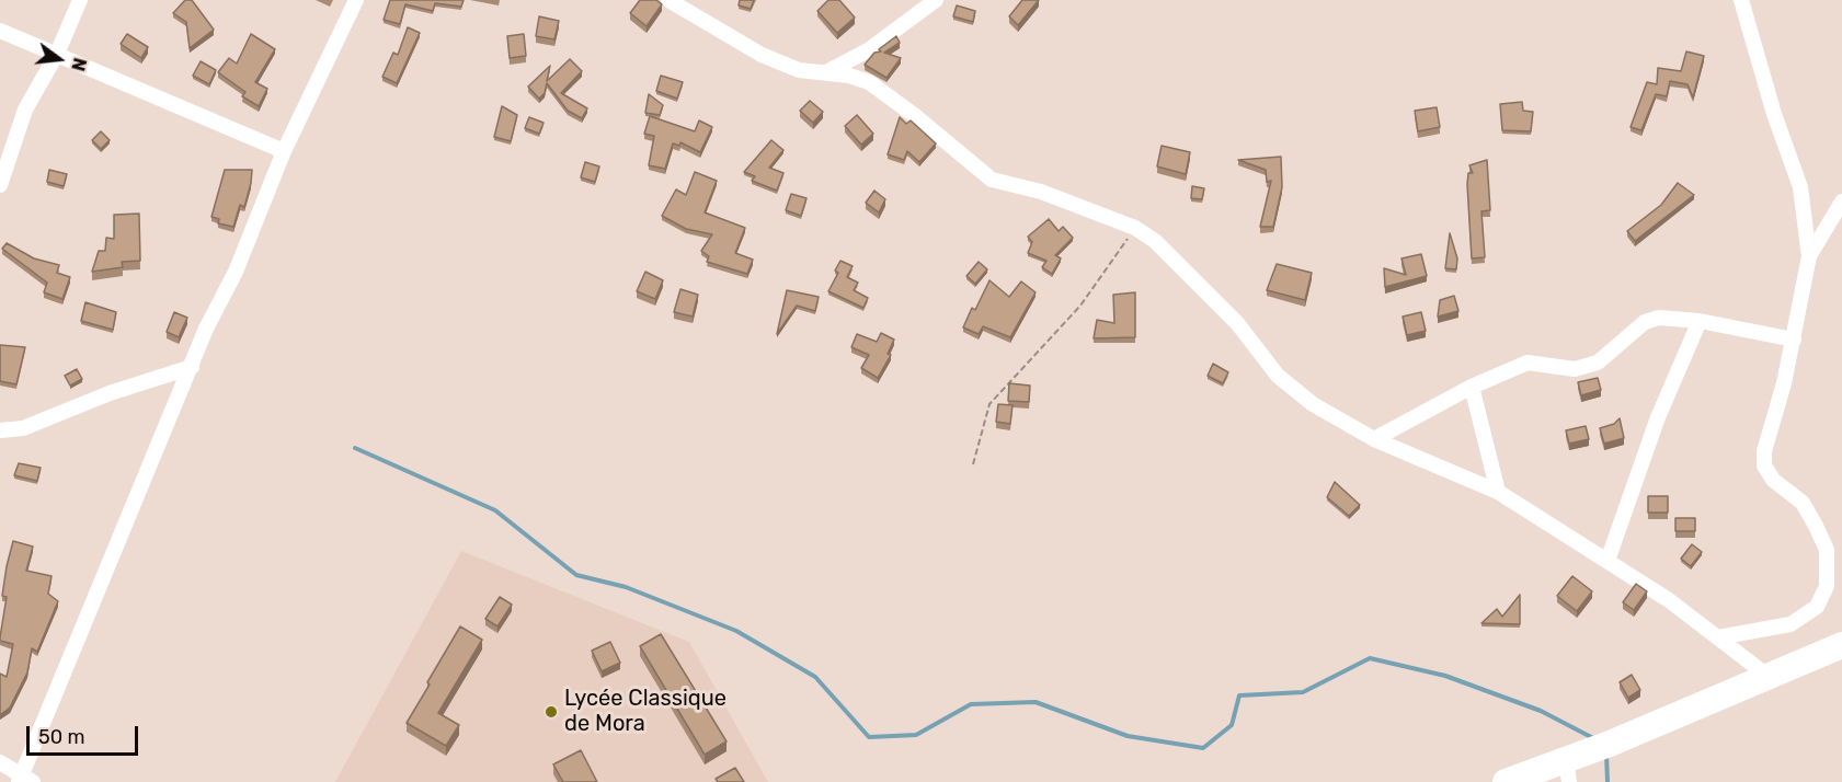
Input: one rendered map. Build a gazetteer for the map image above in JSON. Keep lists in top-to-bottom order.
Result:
{
  "places": ["Lycée Classique de Mora"],
  "scale_bar": "50 m",
  "north": "right"
}
